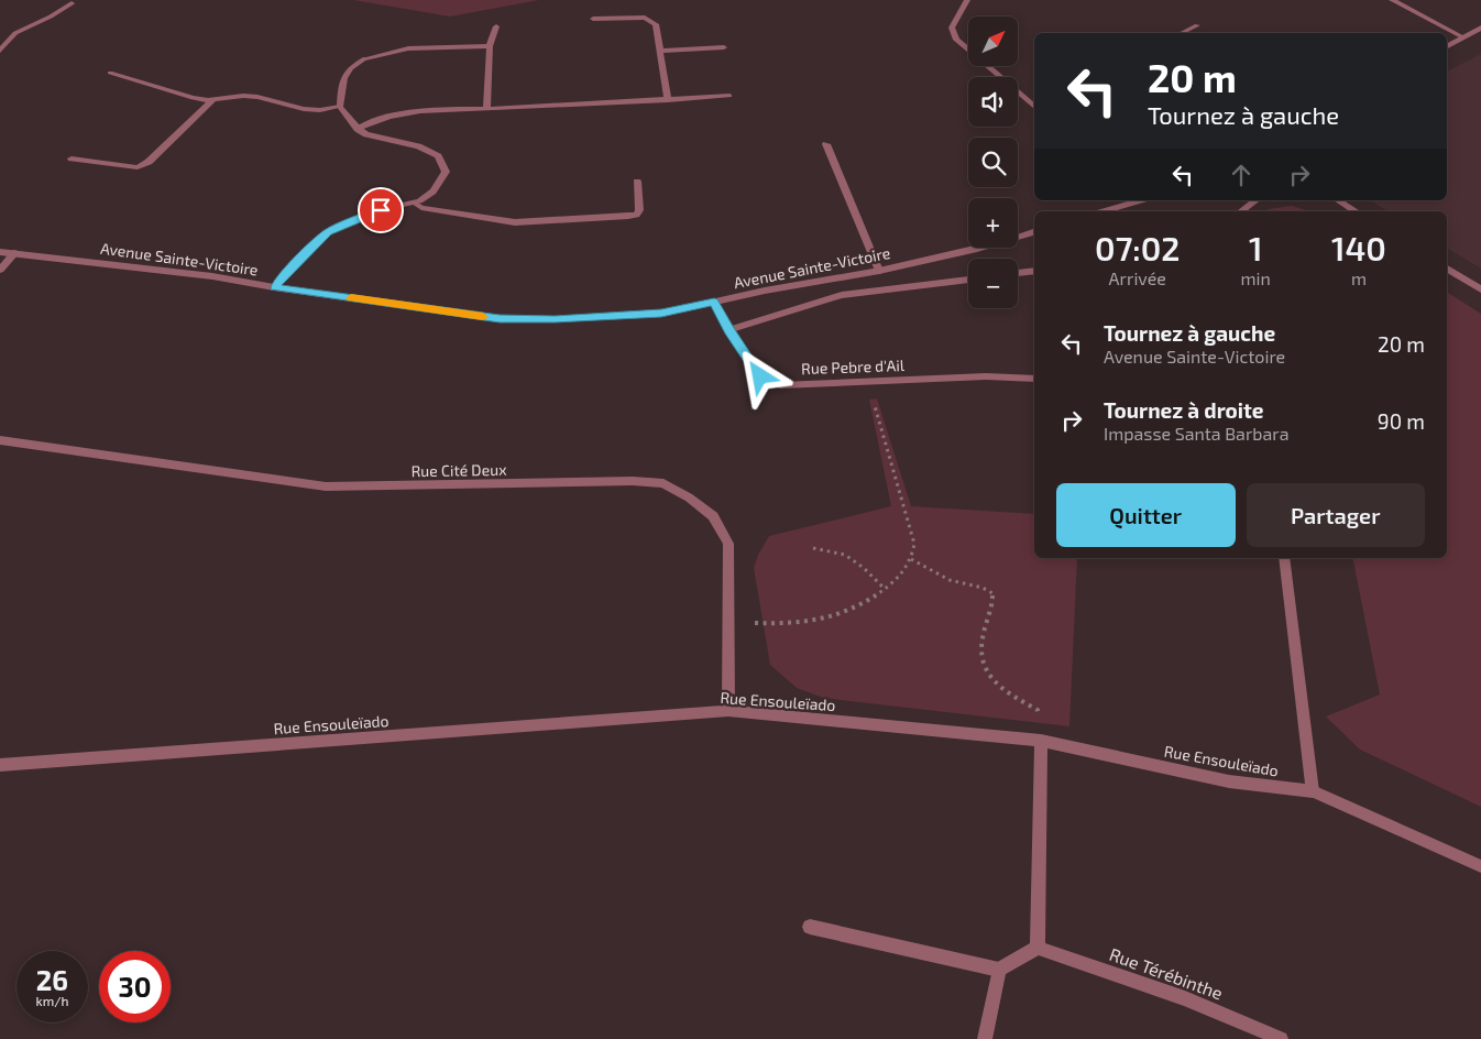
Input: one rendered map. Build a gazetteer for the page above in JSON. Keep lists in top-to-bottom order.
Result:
{
  "streets": {
    "street": [
      "Avenue Sainte-Victoire",
      "Rue Pebre d'Ail",
      "Rue Cité Deux",
      "Rue Ensouleïado",
      "Rue Térébinthe"
    ]
  },
  "crossings": [
    ["Avenue Sainte-Victoire", "Rue Pebre d'Ail"],
    ["Rue Cité Deux", "Rue Ensouleïado"]
  ],
  "north": "top right",
  "page": {
    "map_buttons": ["+", "−"],
    "turn": ["20 m", "Tournez à gauche"],
    "eta": [
      "07:02",
      "Arrivée",
      "1",
      "min",
      "140",
      "m"
    ],
    "list": [
      {
        "name": "Tournez à gauche",
        "note": "Avenue Sainte-Victoire",
        "value": "20 m"
      },
      {
        "name": "Tournez à droite",
        "note": "Impasse Santa Barbara",
        "value": "90 m"
      }
    ],
    "buttons": ["Quitter", "Partager"],
    "speed": "26 km/h",
    "limit": "30"
  }
}
